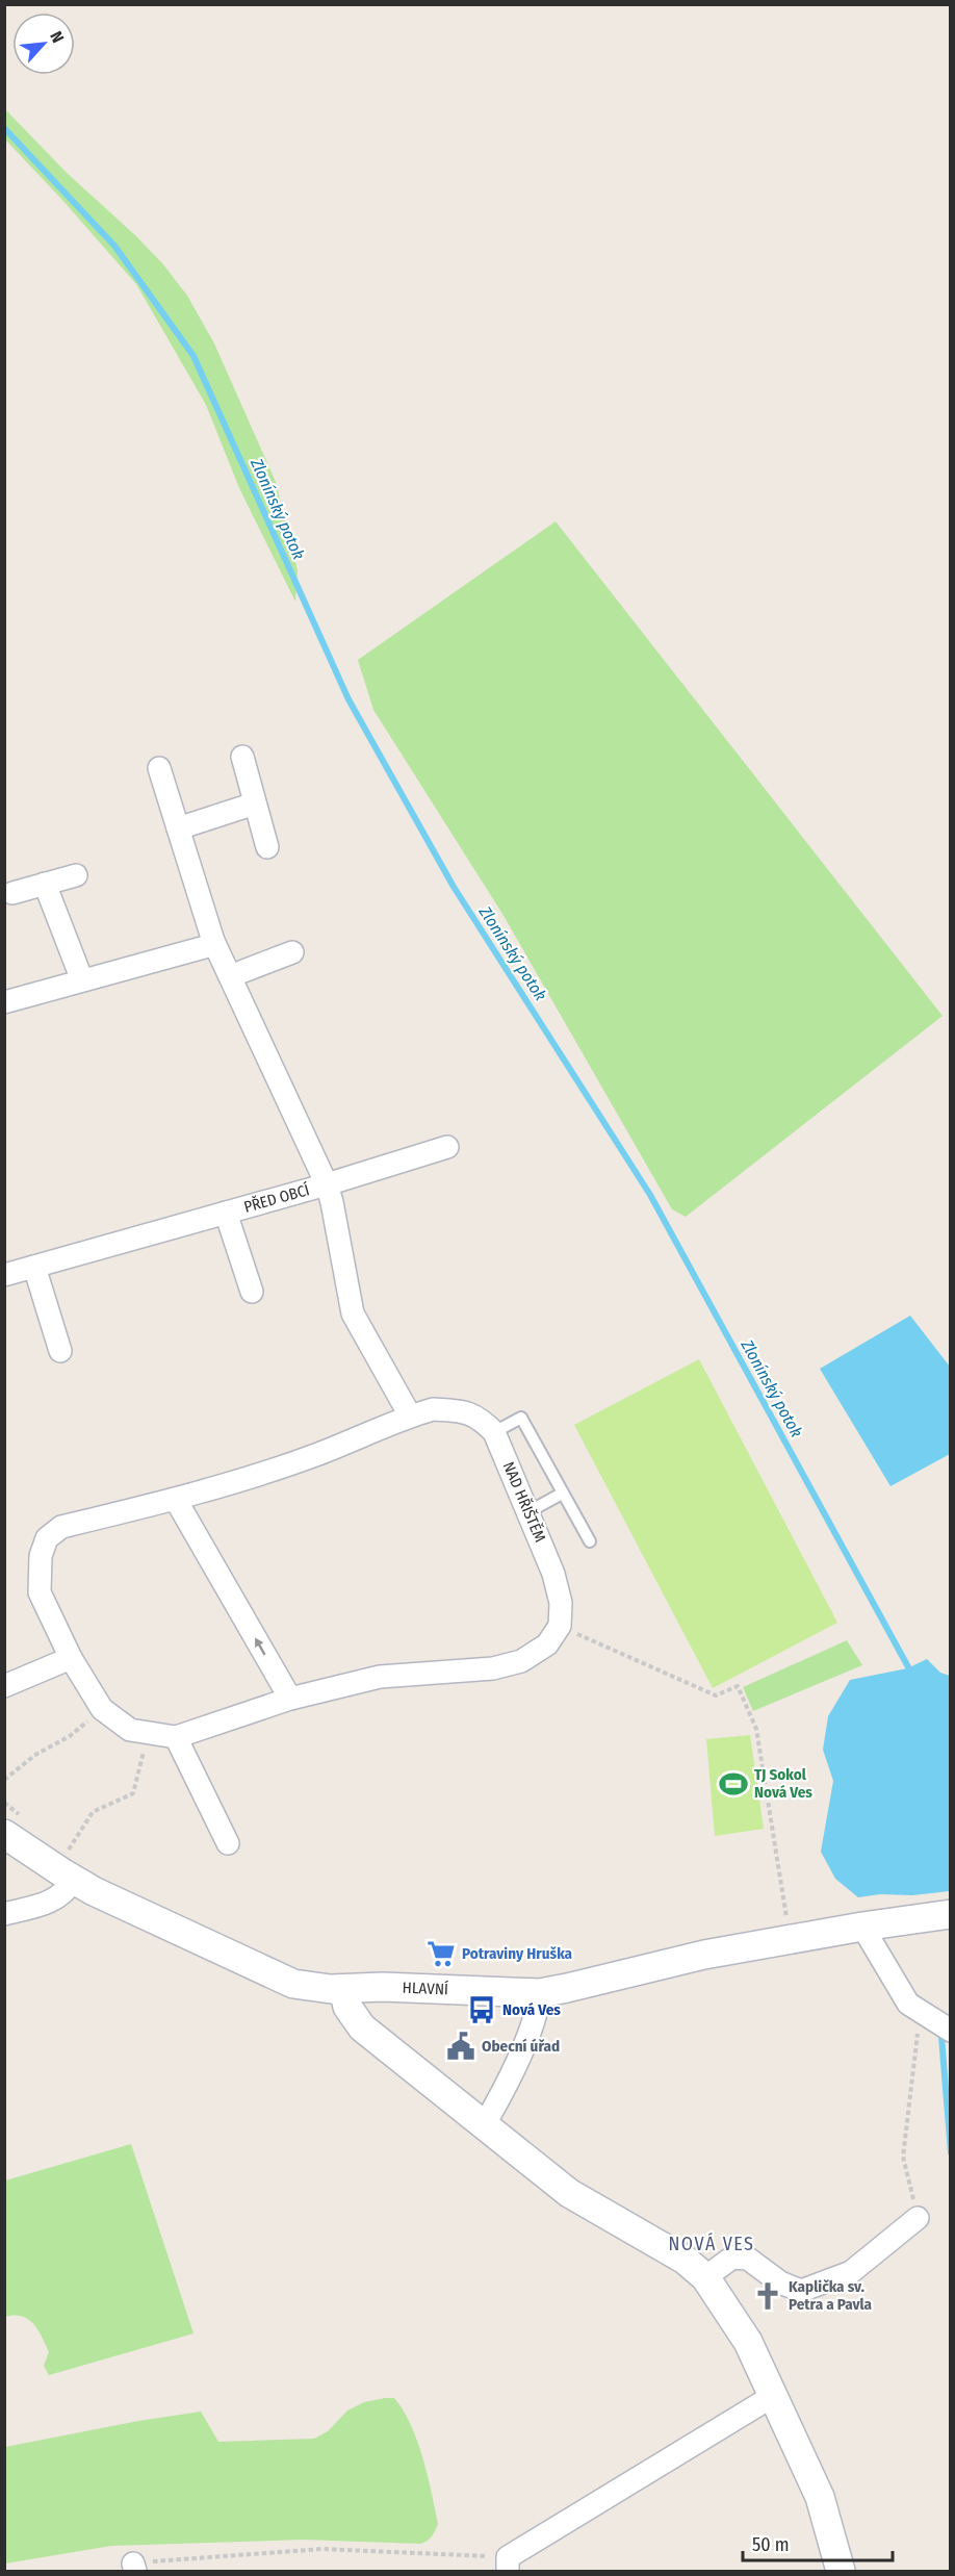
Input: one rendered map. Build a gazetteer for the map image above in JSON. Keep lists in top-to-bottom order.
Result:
{
  "streets": {
    "street": ["PŘED OBCÍ", "NAD HŘIŠTĚM", "HLAVNÍ"]
  },
  "districts": ["NOVÁ VES"],
  "water": ["Zlonínský potok"],
  "places": {
    "sports": ["TJ Sokol Nová Ves"],
    "supermarket": ["Potraviny Hruška"],
    "bus stop": ["Nová Ves"],
    "public building": ["Obecní úřad"],
    "church": ["Kaplička sv. Petra a Pavla"]
  },
  "scale_bar": "50 m",
  "north": "top right"
}
